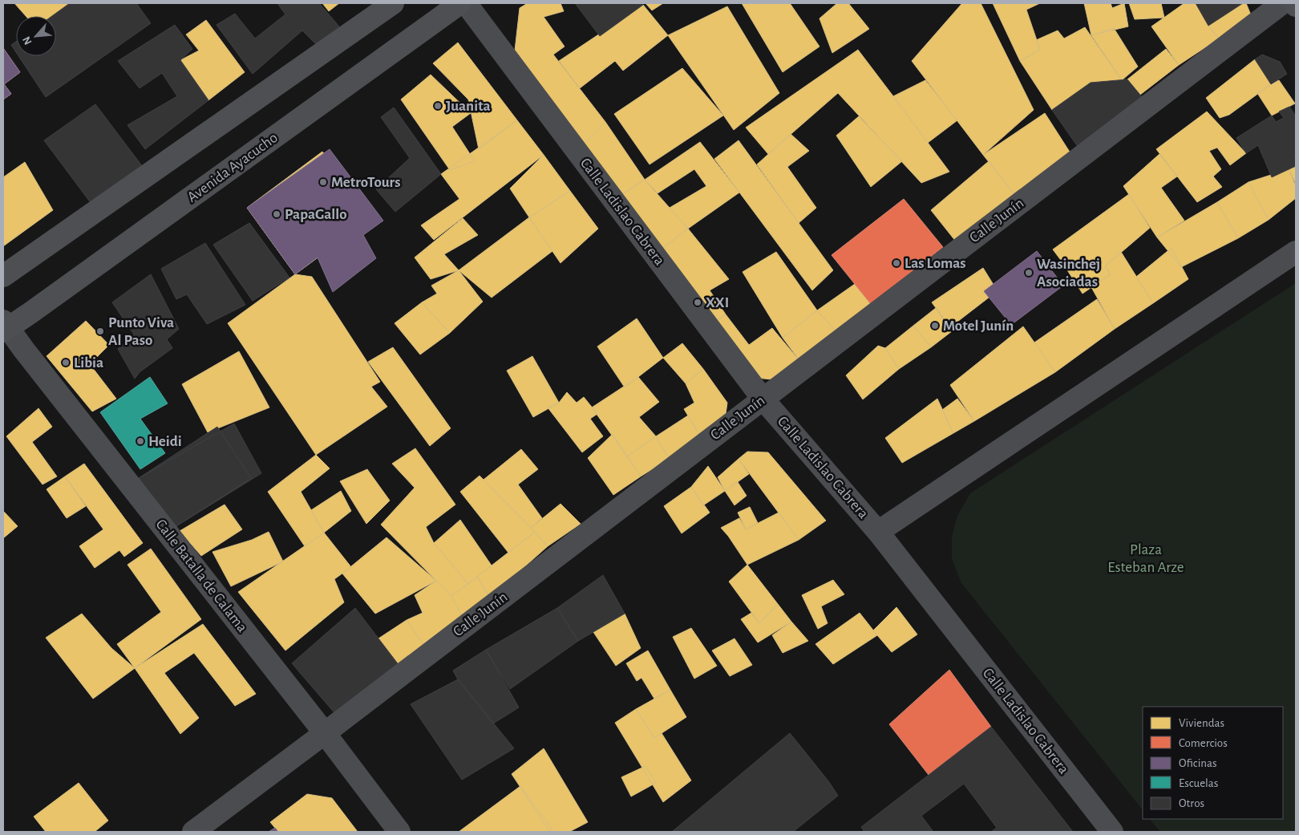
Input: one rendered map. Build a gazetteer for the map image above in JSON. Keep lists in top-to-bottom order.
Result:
{
  "streets": {
    "main road": ["Avenida Ayacucho"],
    "street": ["Calle Ladislao Cabrera", "Calle Junín", "Calle Batalla de Calama"]
  },
  "crossings": [
    ["Avenida Ayacucho", "Calle Batalla de Calama"],
    ["Calle Ladislao Cabrera", "Calle Junín"],
    ["Calle Junín", "Calle Batalla de Calama"]
  ],
  "parks": ["Plaza Esteban Arze"],
  "places": [
    "Juanita",
    "MetroTours",
    "PapaGallo",
    "Las Lomas",
    "Wasinchej Asociadas",
    "XXI",
    "Motel Junín",
    "Punto Viva Al Paso",
    "Libia",
    "Heidi"
  ],
  "legend": [
    "Viviendas",
    "Comercios",
    "Oficinas",
    "Escuelas",
    "Otros"
  ],
  "north": "bottom left"
}
